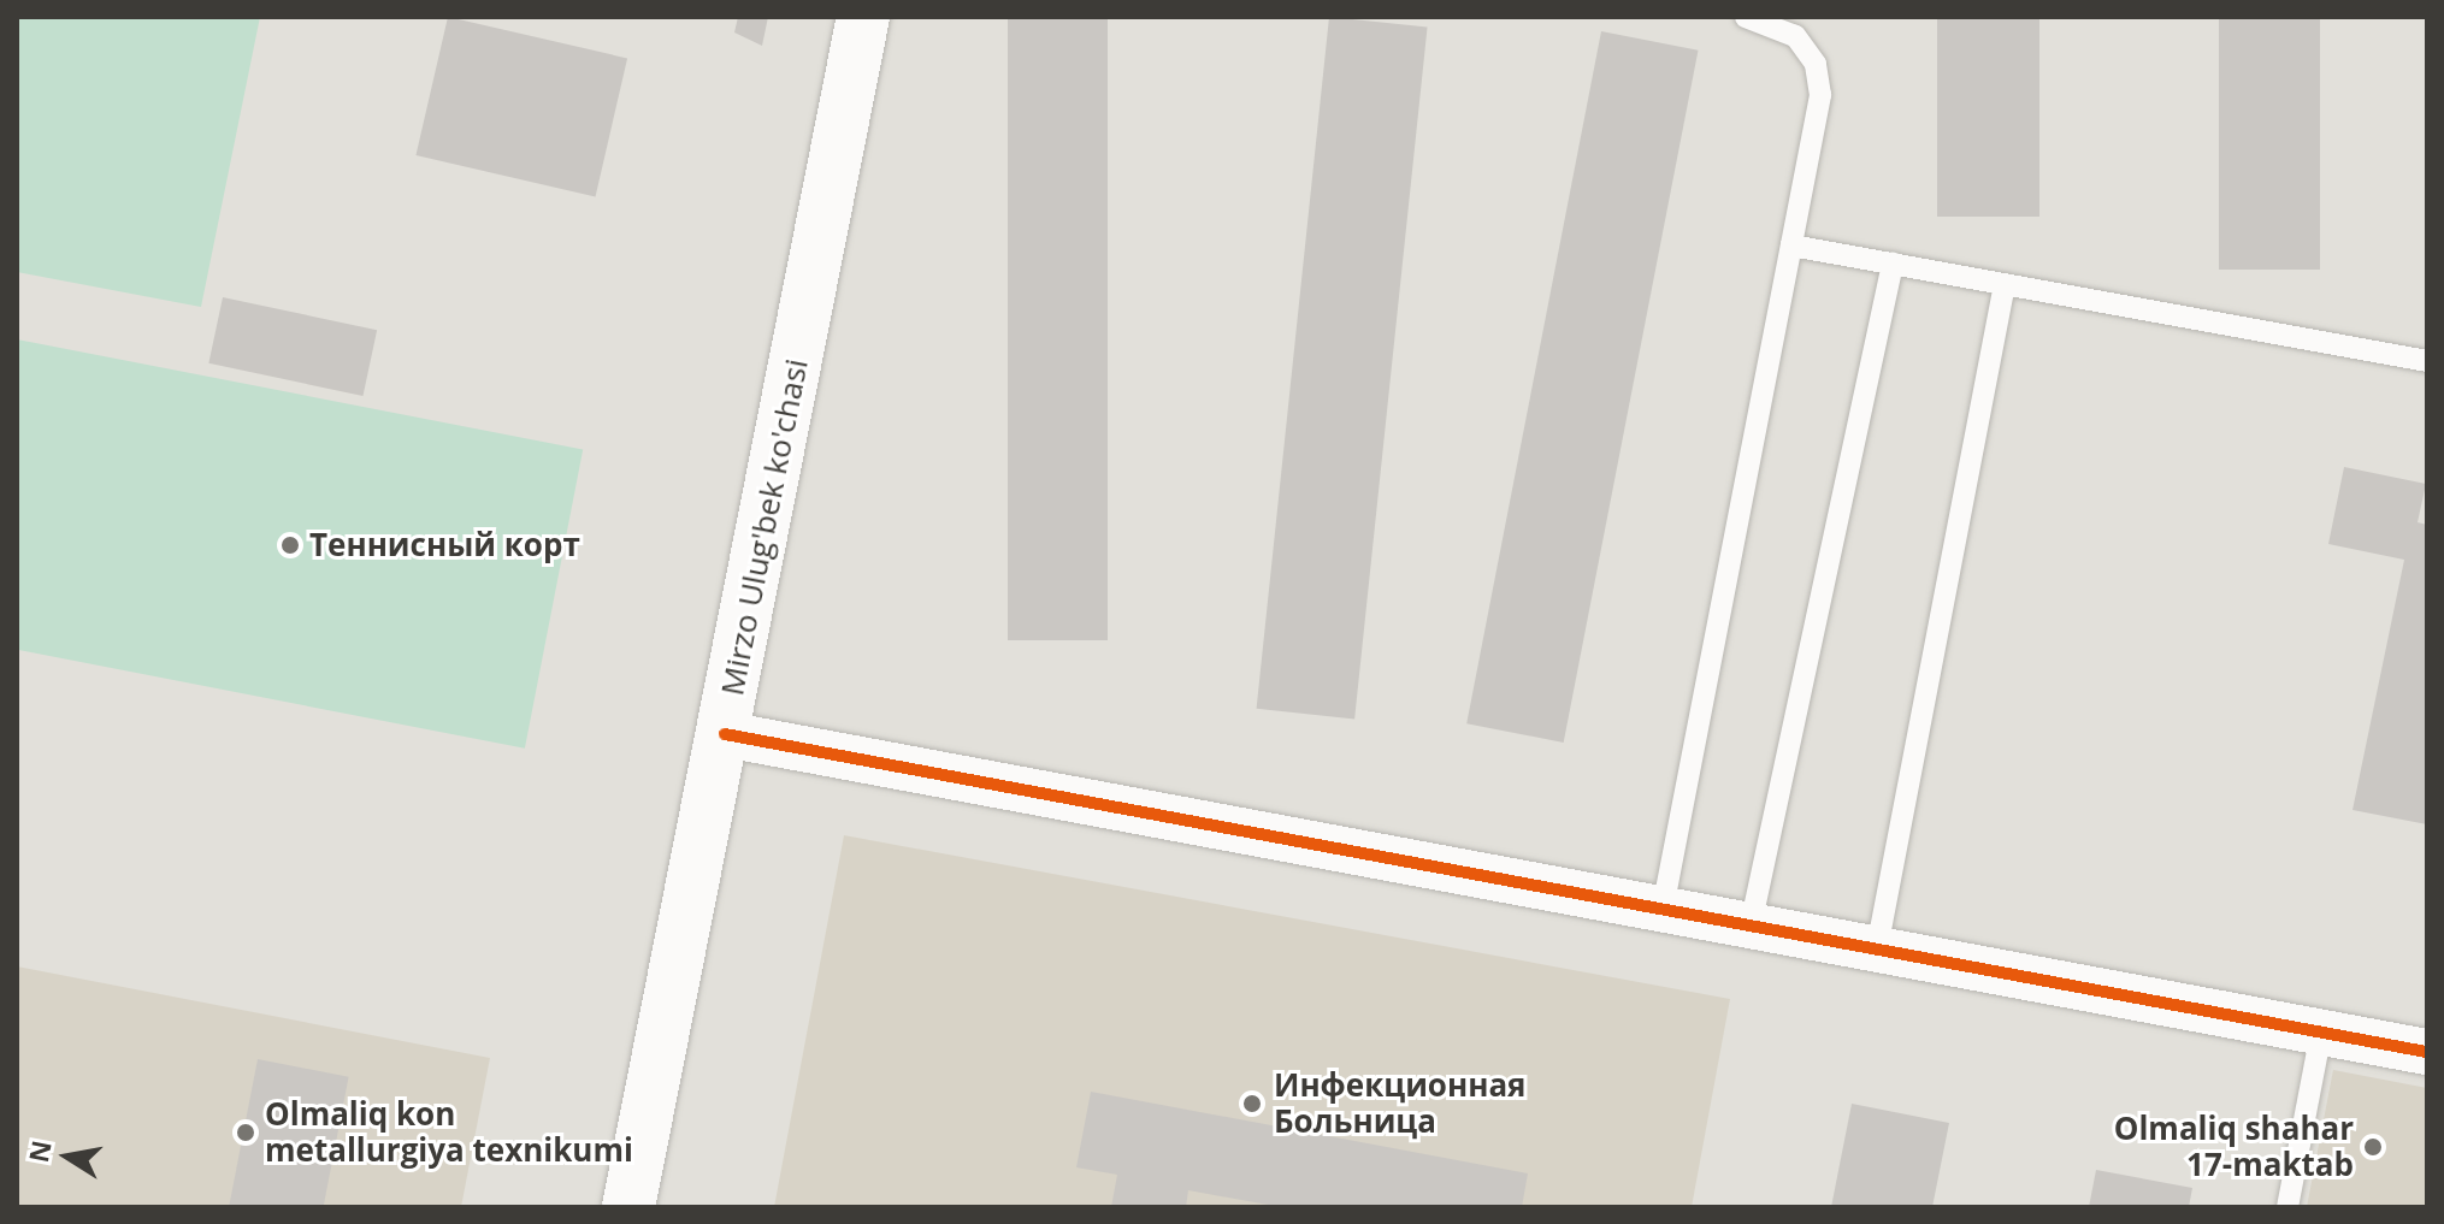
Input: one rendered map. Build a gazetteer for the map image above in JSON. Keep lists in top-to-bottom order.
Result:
{
  "streets": {
    "main road": ["Mirzo Ulug'bek ko'chasi"]
  },
  "places": [
    "Теннисный корт",
    "Инфекционная Больница",
    "Olmaliq kon metallurgiya texnikumi",
    "Olmaliq shahar 17-maktab"
  ],
  "north": "left"
}
